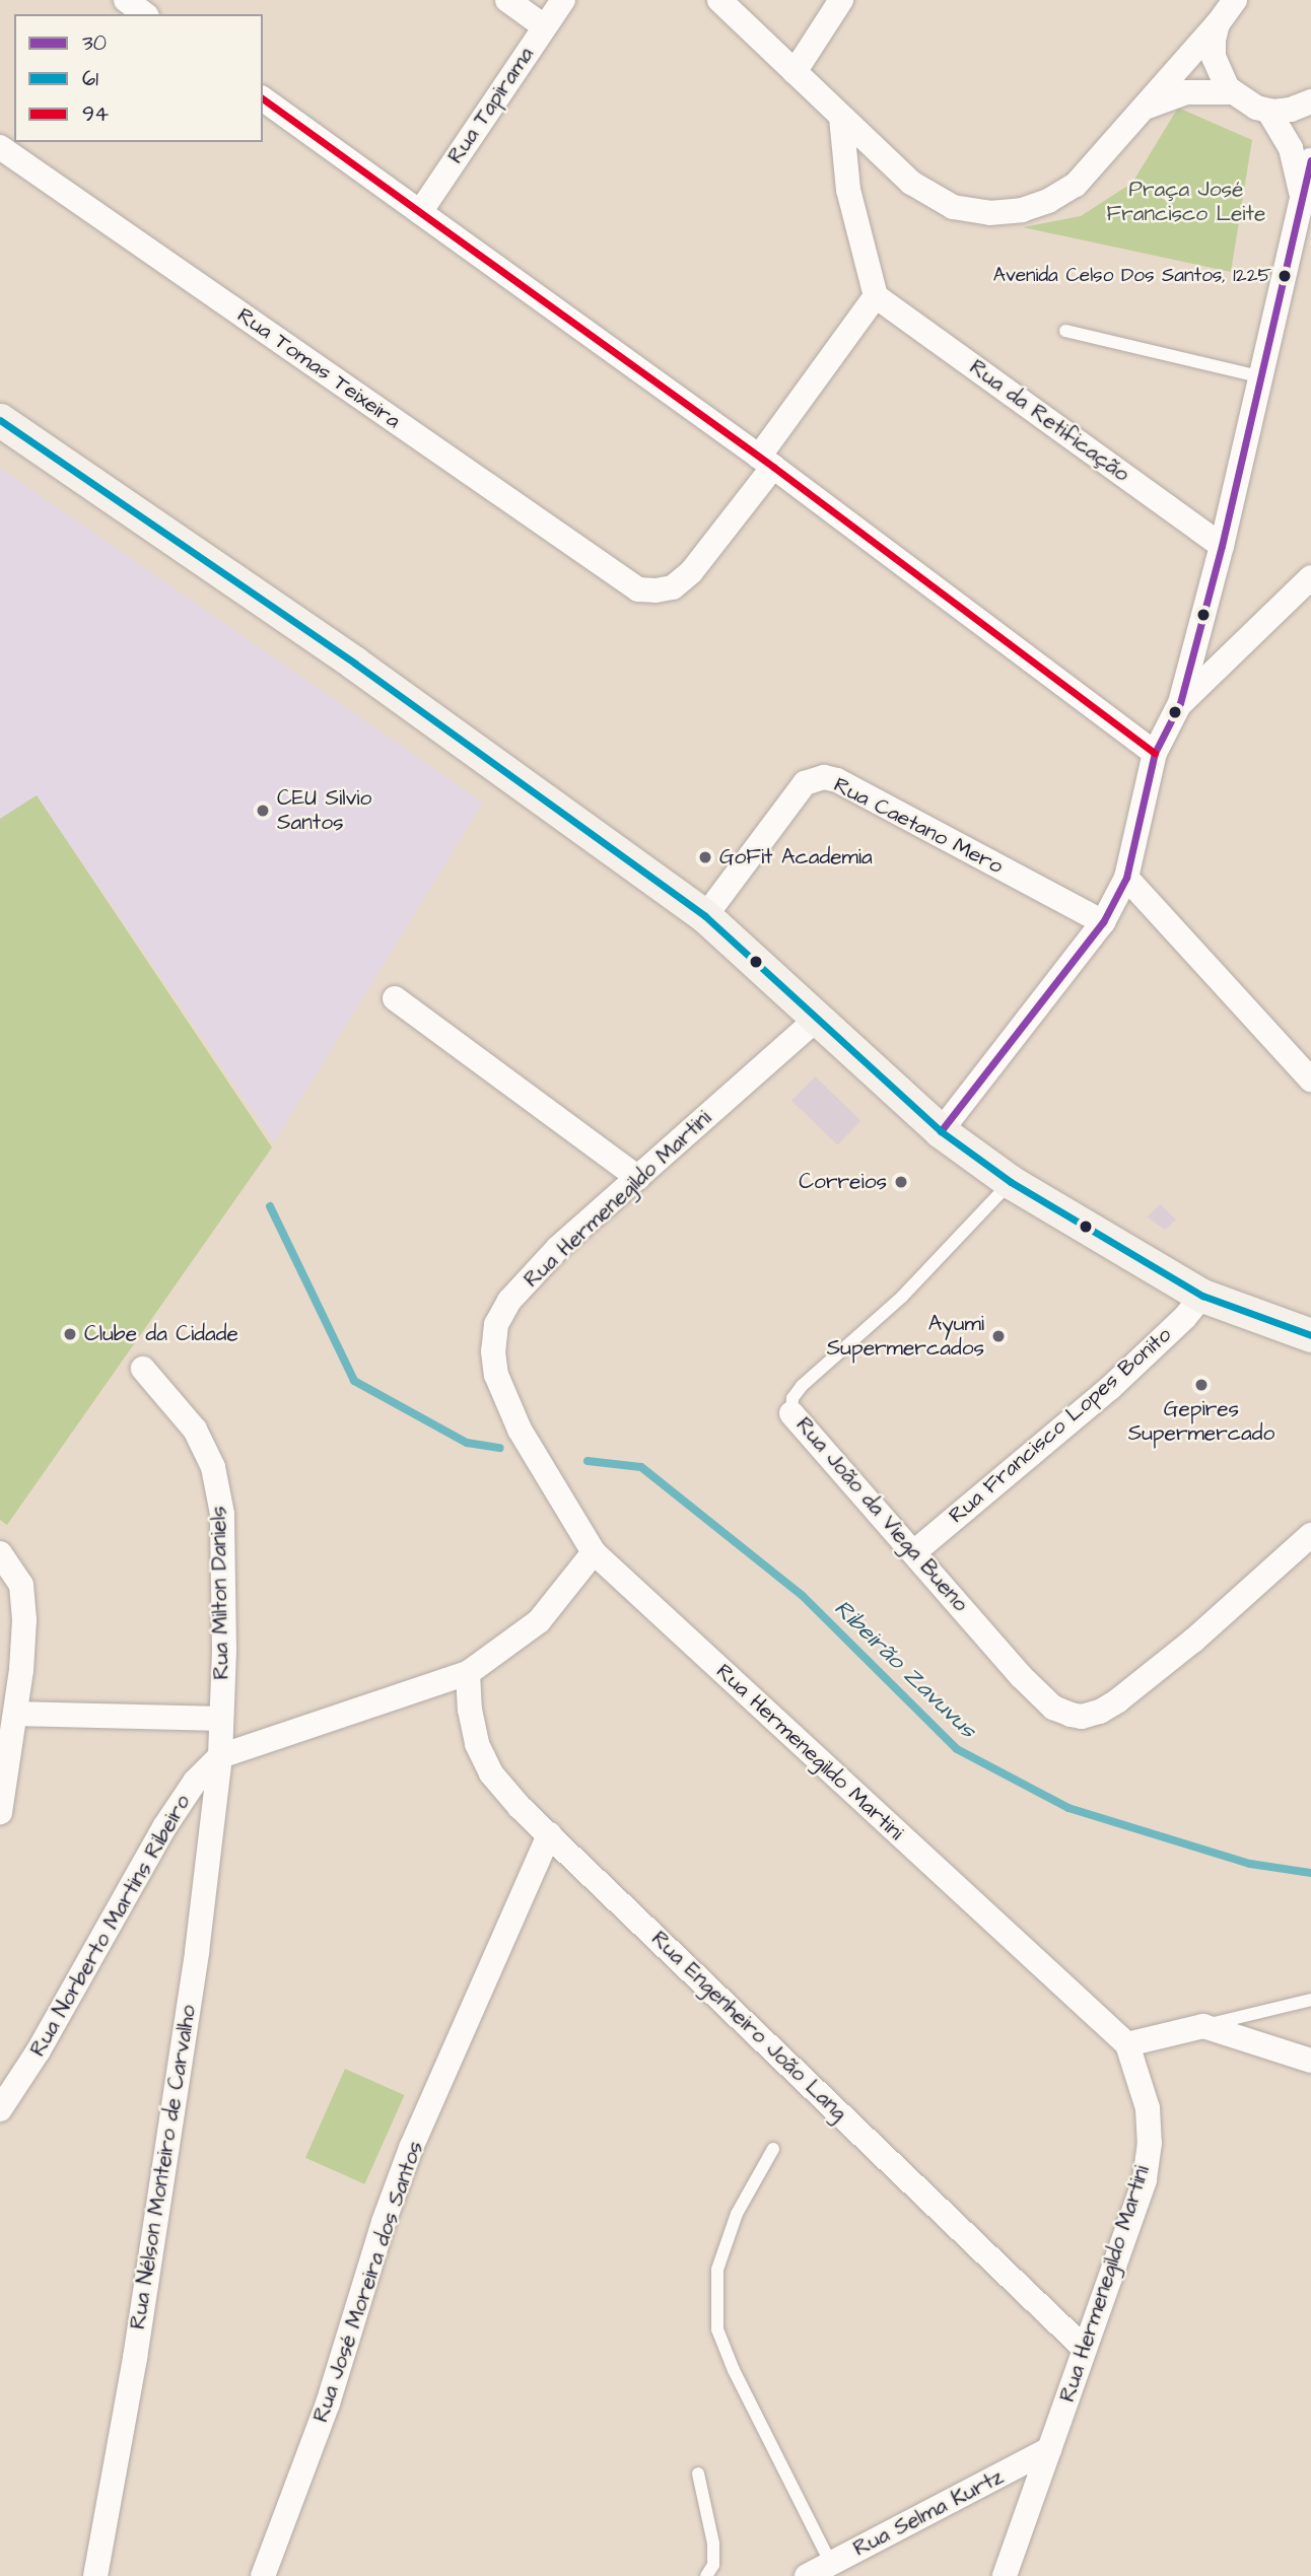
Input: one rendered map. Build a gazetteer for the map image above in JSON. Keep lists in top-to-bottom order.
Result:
{
  "streets": {
    "street": [
      "Rua Tapirama",
      "Rua Tomas Teixeira",
      "Rua da Retificação",
      "Rua Caetano Mero",
      "Rua Hermenegildo Martini",
      "Rua Francisco Lopes Bonito",
      "Rua João da Viega Bueno",
      "Rua Milton Daniels",
      "Rua Norberto Martins Ribeiro",
      "Rua Engenheiro João Lang",
      "Rua Nélson Monteiro de Carvalho",
      "Rua José Moreira dos Santos",
      "Rua Selma Kurtz"
    ]
  },
  "crossings": [
    ["Rua Hermenegildo Martini", "Rua Norberto Martins Ribeiro"],
    ["Rua Hermenegildo Martini", "Rua Engenheiro João Lang"],
    ["Rua Hermenegildo Martini", "Rua Selma Kurtz"],
    ["Rua Francisco Lopes Bonito", "Rua João da Viega Bueno"],
    ["Rua Milton Daniels", "Rua Norberto Martins Ribeiro"],
    ["Rua Milton Daniels", "Rua Nélson Monteiro de Carvalho"],
    ["Rua Norberto Martins Ribeiro", "Rua Engenheiro João Lang"],
    ["Rua Norberto Martins Ribeiro", "Rua Nélson Monteiro de Carvalho"],
    ["Rua Engenheiro João Lang", "Rua José Moreira dos Santos"]
  ],
  "water": ["Ribeirão Zavuvus"],
  "parks": ["Praça José Francisco Leite"],
  "places": [
    "Avenida Celso Dos Santos, 1225",
    "CEU Silvio Santos",
    "GoFit Academia",
    "Correios",
    "Clube da Cidade",
    "Ayumi Supermercados",
    "Gepires Supermercado"
  ],
  "lines": ["transit line 94", "transit line 30", "transit line 61"],
  "legend": ["30", "61", "94"]
}
